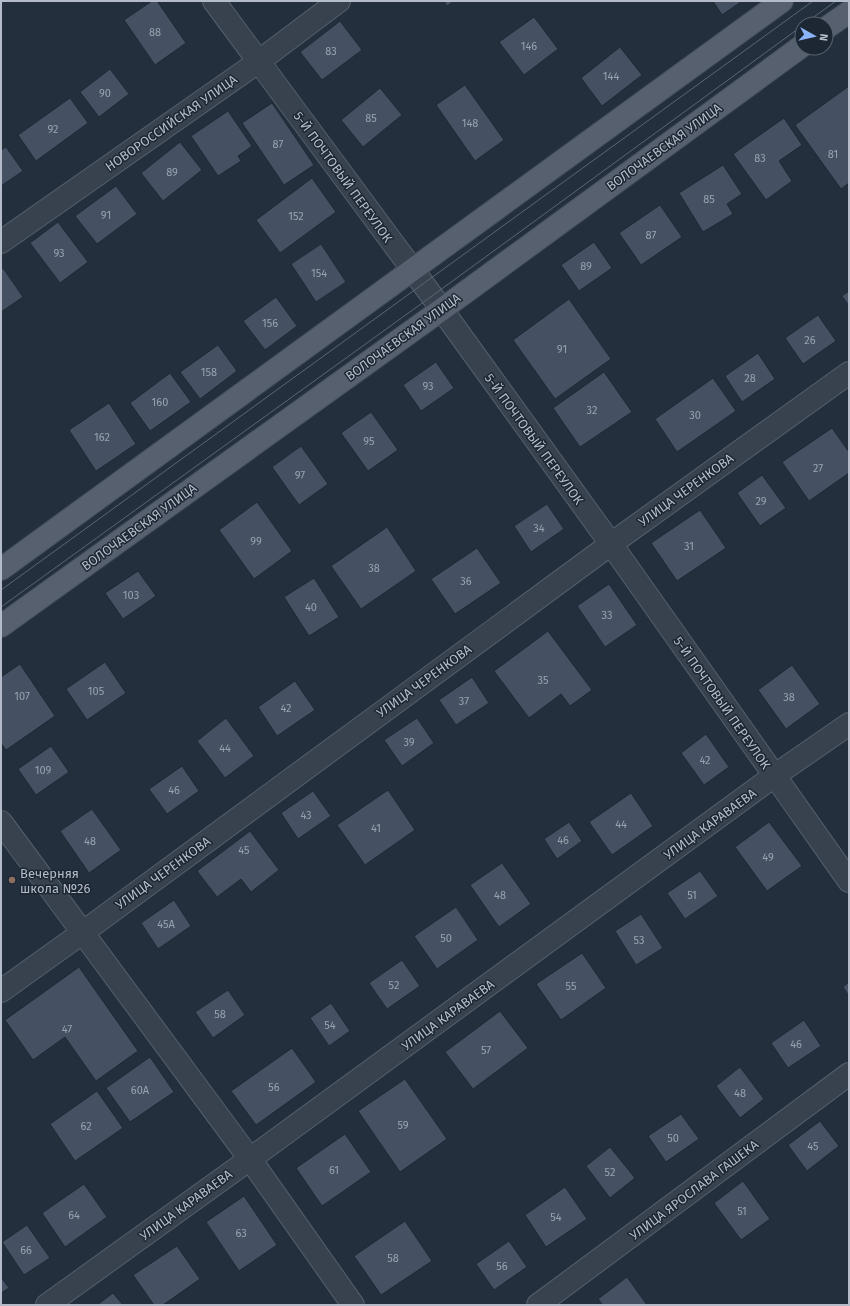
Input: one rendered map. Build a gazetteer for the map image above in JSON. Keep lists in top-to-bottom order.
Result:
{
  "streets": {
    "main road": ["ВОЛОЧАЕВСКАЯ УЛИЦА"],
    "street": [
      "НОВОРОССИЙСКАЯ УЛИЦА",
      "5-Й ПОЧТОВЫЙ ПЕРЕУЛОК",
      "УЛИЦА ЧЕРЕНКОВА",
      "УЛИЦА КАРАВАЕВА",
      "УЛИЦА ЯРОСЛАВА ГАШЕКА"
    ]
  },
  "crossings": [
    ["НОВОРОССИЙСКАЯ УЛИЦА", "5-Й ПОЧТОВЫЙ ПЕРЕУЛОК"],
    ["ВОЛОЧАЕВСКАЯ УЛИЦА", "5-Й ПОЧТОВЫЙ ПЕРЕУЛОК"],
    ["5-Й ПОЧТОВЫЙ ПЕРЕУЛОК", "УЛИЦА ЧЕРЕНКОВА"],
    ["5-Й ПОЧТОВЫЙ ПЕРЕУЛОК", "УЛИЦА КАРАВАЕВА"]
  ],
  "places": ["Вечерняя школа №26"],
  "house_numbers": [
    "88",
    "146",
    "83",
    "144",
    "90",
    "85",
    "148",
    "92",
    "87",
    "81",
    "83",
    "89",
    "85",
    "91",
    "152",
    "87",
    "93",
    "89",
    "154",
    "156",
    "26",
    "91",
    "158",
    "28",
    "93",
    "160",
    "32",
    "30",
    "162",
    "95",
    "27",
    "97",
    "29",
    "34",
    "99",
    "31",
    "38",
    "36",
    "103",
    "40",
    "33",
    "35",
    "105",
    "107",
    "38",
    "37",
    "42",
    "39",
    "44",
    "42",
    "109",
    "46",
    "43",
    "44",
    "41",
    "46",
    "48",
    "45",
    "49",
    "48",
    "51",
    "45А",
    "50",
    "53",
    "52",
    "55",
    "58",
    "54",
    "47",
    "46",
    "57",
    "56",
    "60А",
    "48",
    "59",
    "62",
    "50",
    "45",
    "61",
    "52",
    "51",
    "64",
    "54",
    "63",
    "66",
    "58",
    "56"
  ],
  "north": "right"
}
